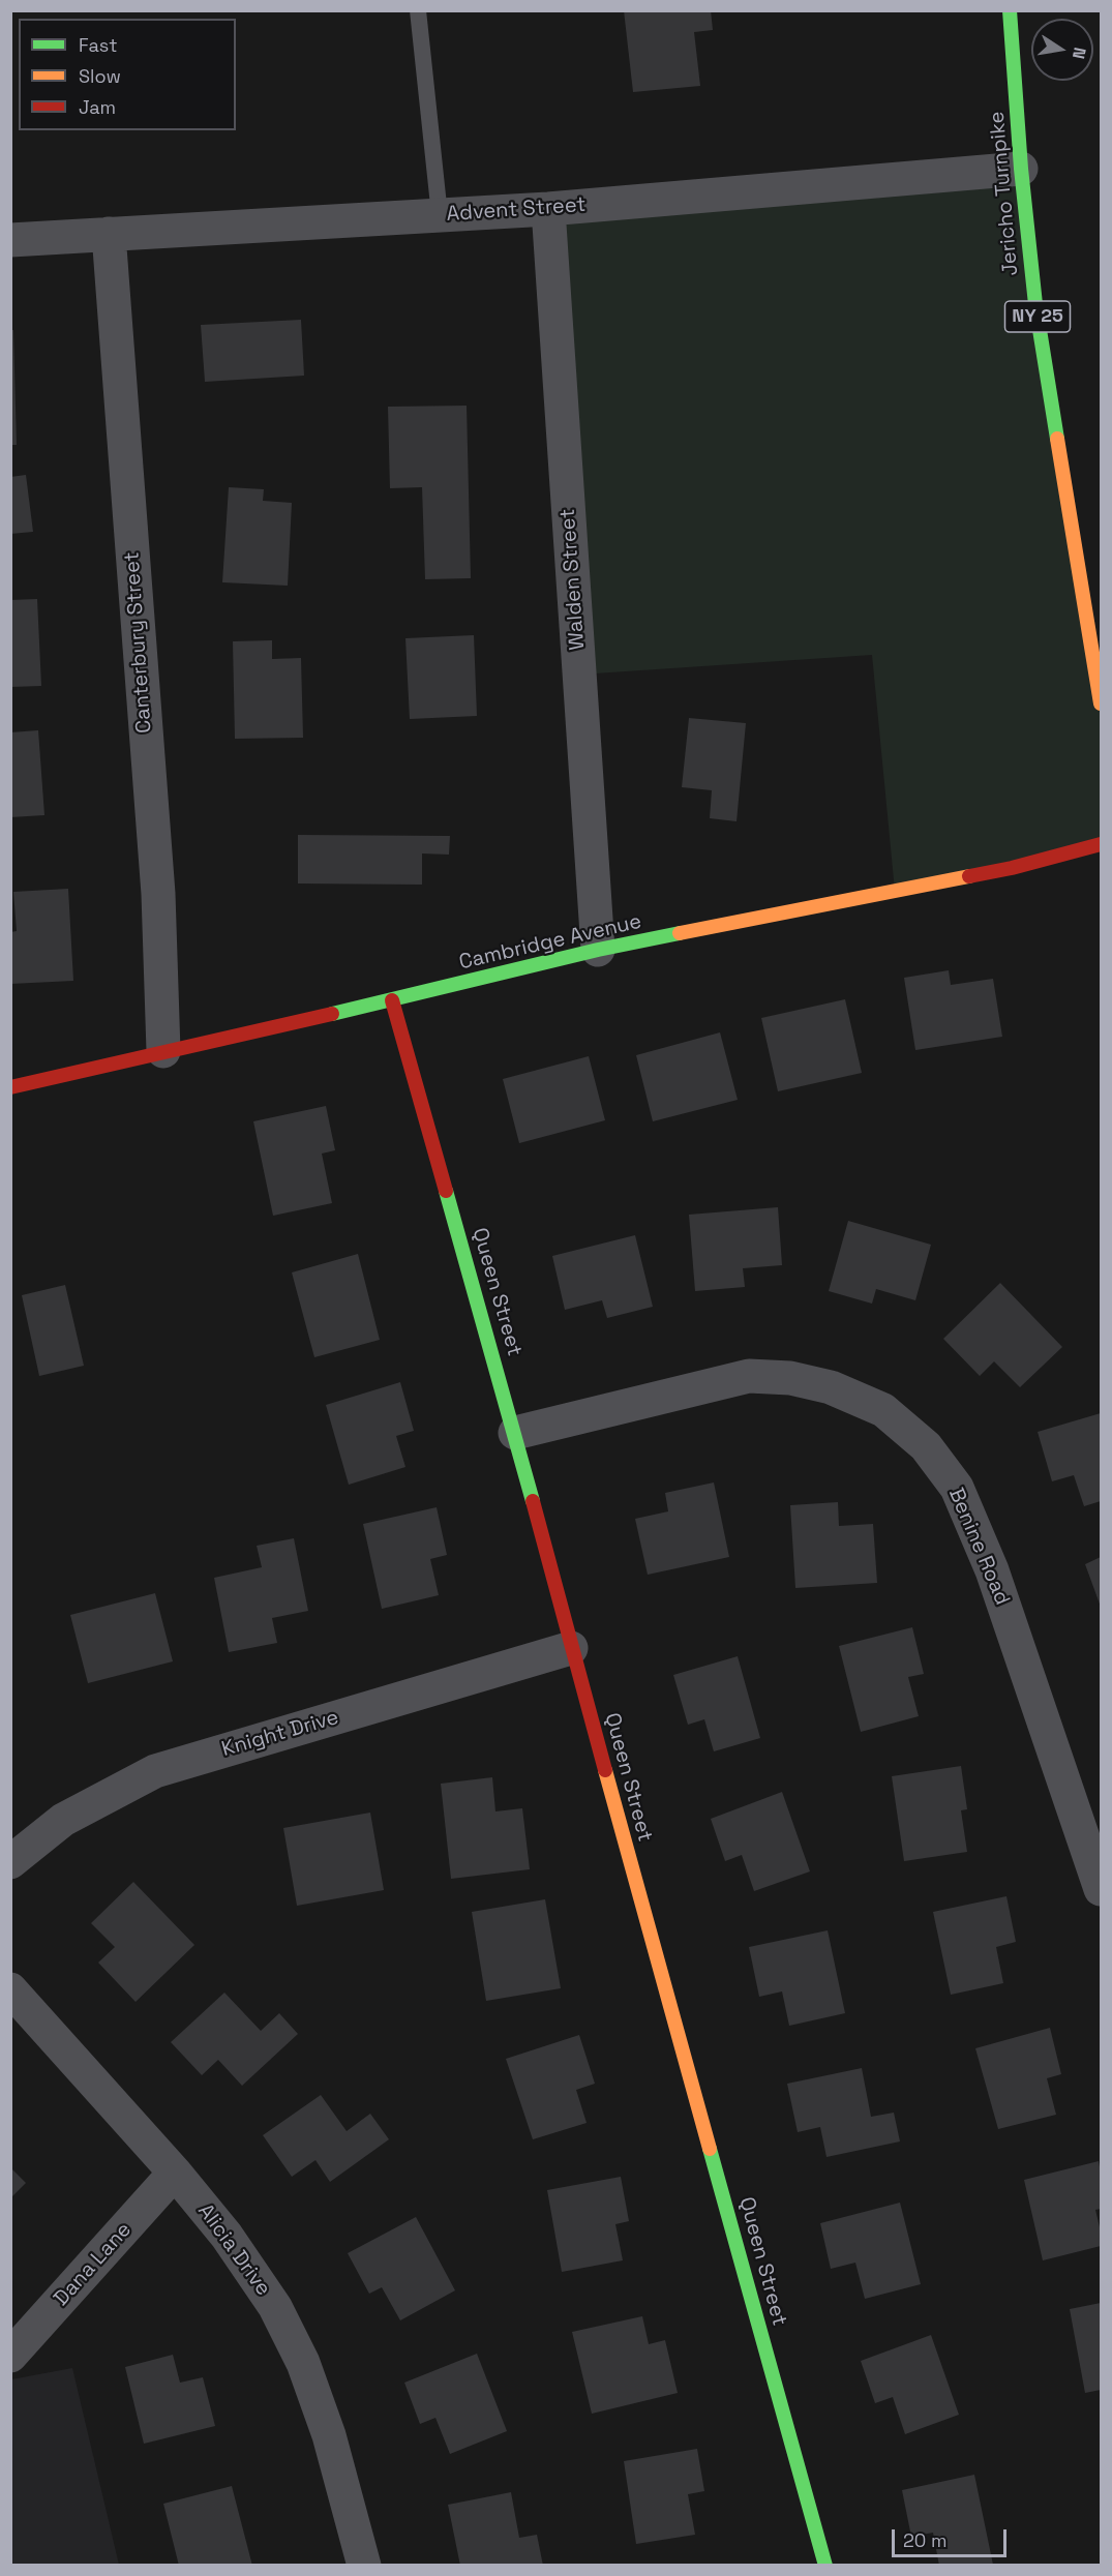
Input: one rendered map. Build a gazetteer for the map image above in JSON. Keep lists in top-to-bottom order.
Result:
{
  "streets": {
    "street": [
      "Jericho Turnpike",
      "Advent Street",
      "NY 25",
      "Walden Street",
      "Canterbury Street",
      "Cambridge Avenue",
      "Queen Street",
      "Benine Road",
      "Knight Drive",
      "Alicia Drive",
      "Dana Lane"
    ]
  },
  "crossings": [
    ["Jericho Turnpike", "Advent Street"],
    ["Advent Street", "Walden Street"],
    ["Advent Street", "Canterbury Street"],
    ["Walden Street", "Cambridge Avenue"],
    ["Canterbury Street", "Cambridge Avenue"],
    ["Cambridge Avenue", "Queen Street"],
    ["Queen Street", "Benine Road"],
    ["Queen Street", "Knight Drive"],
    ["Alicia Drive", "Dana Lane"]
  ],
  "legend": ["Fast", "Slow", "Jam"],
  "scale_bar": "20 m",
  "north": "right"
}
